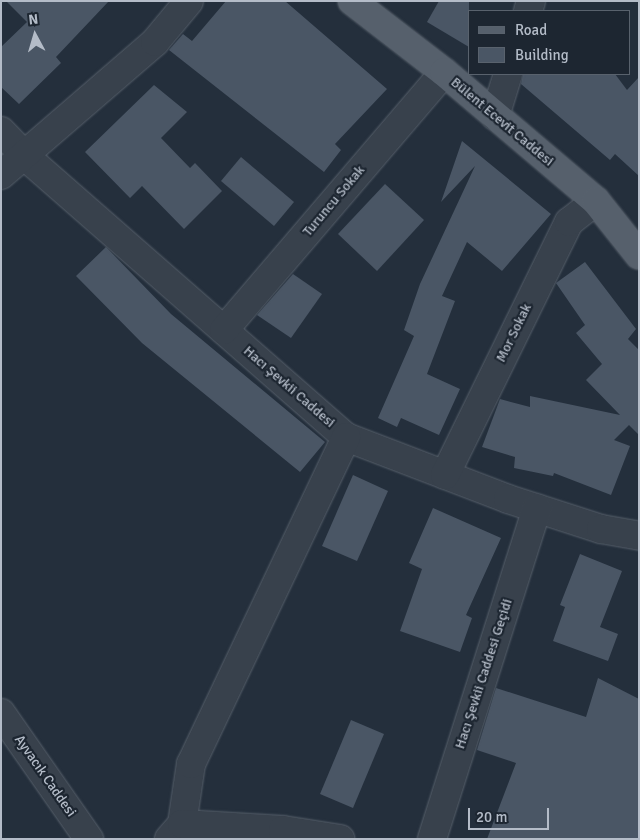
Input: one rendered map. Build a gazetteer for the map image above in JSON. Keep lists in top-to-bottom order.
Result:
{
  "streets": {
    "main road": ["Bülent Ecevit Caddesi"],
    "street": [
      "Turuncu Sokak",
      "Mor Sokak",
      "Hacı Şevkii Caddesi",
      "Hacı Şevkii Caddesi Geçidi",
      "Ayvacık Caddesi"
    ]
  },
  "crossings": [
    ["Bülent Ecevit Caddesi", "Turuncu Sokak"],
    ["Bülent Ecevit Caddesi", "Mor Sokak"],
    ["Turuncu Sokak", "Hacı Şevkii Caddesi"],
    ["Mor Sokak", "Hacı Şevkii Caddesi"],
    ["Hacı Şevkii Caddesi", "Hacı Şevkii Caddesi Geçidi"]
  ],
  "legend": ["Road", "Building"],
  "scale_bar": "20 m",
  "north": "top"
}
